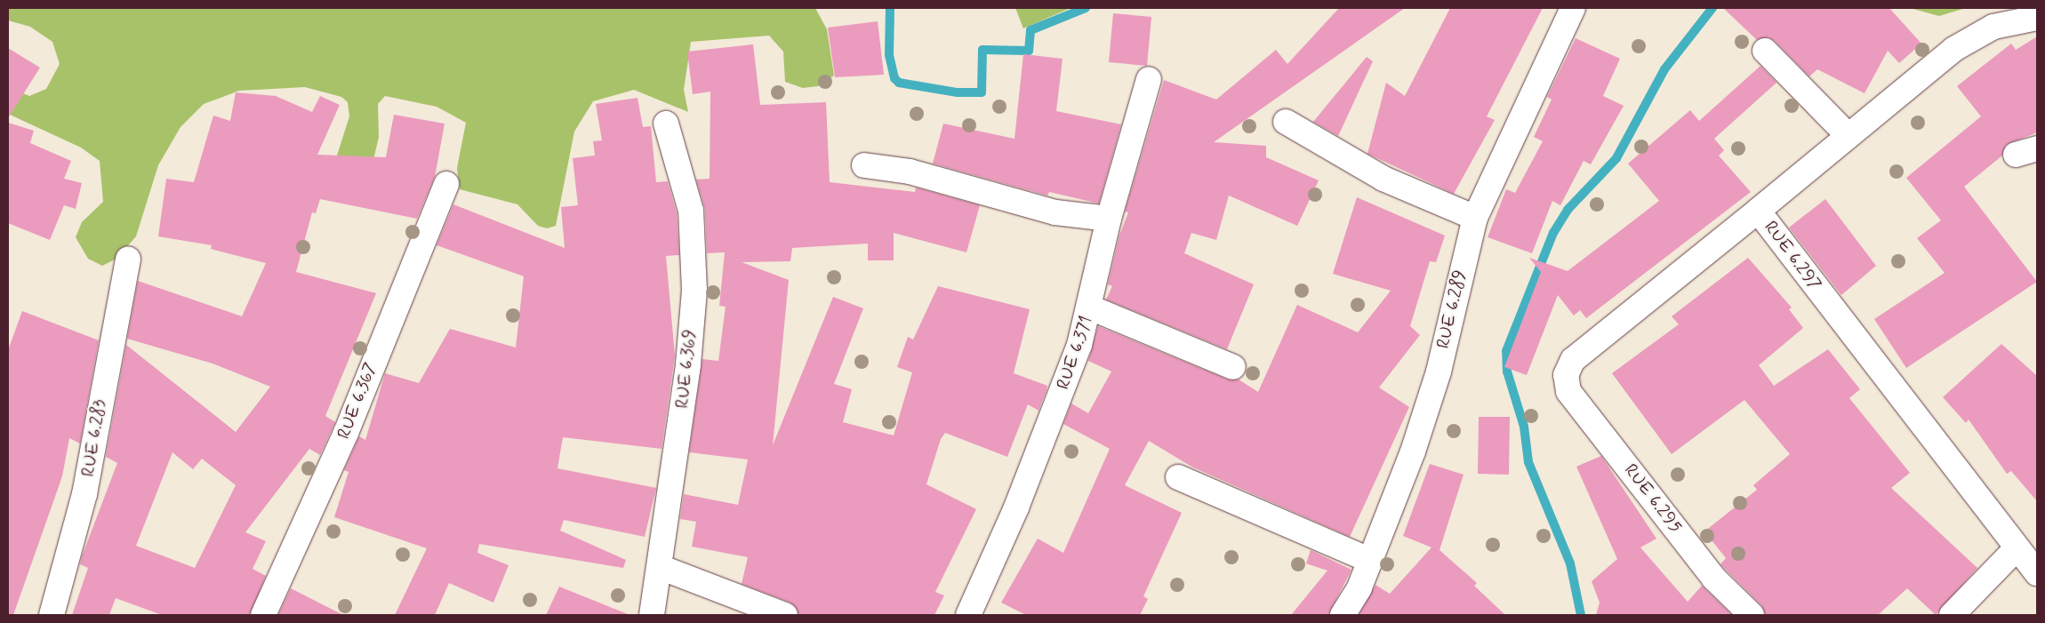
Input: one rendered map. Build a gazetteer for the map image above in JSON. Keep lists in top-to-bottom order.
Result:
{
  "streets": {
    "street": [
      "RUE 6.297",
      "RUE 6.289",
      "RUE 6.371",
      "RUE 6.369",
      "RUE 6.367",
      "RUE 6.283",
      "RUE 6.295"
    ]
  },
  "crossings": [
    ["RUE 6.297", "RUE 6.295"]
  ]
}
